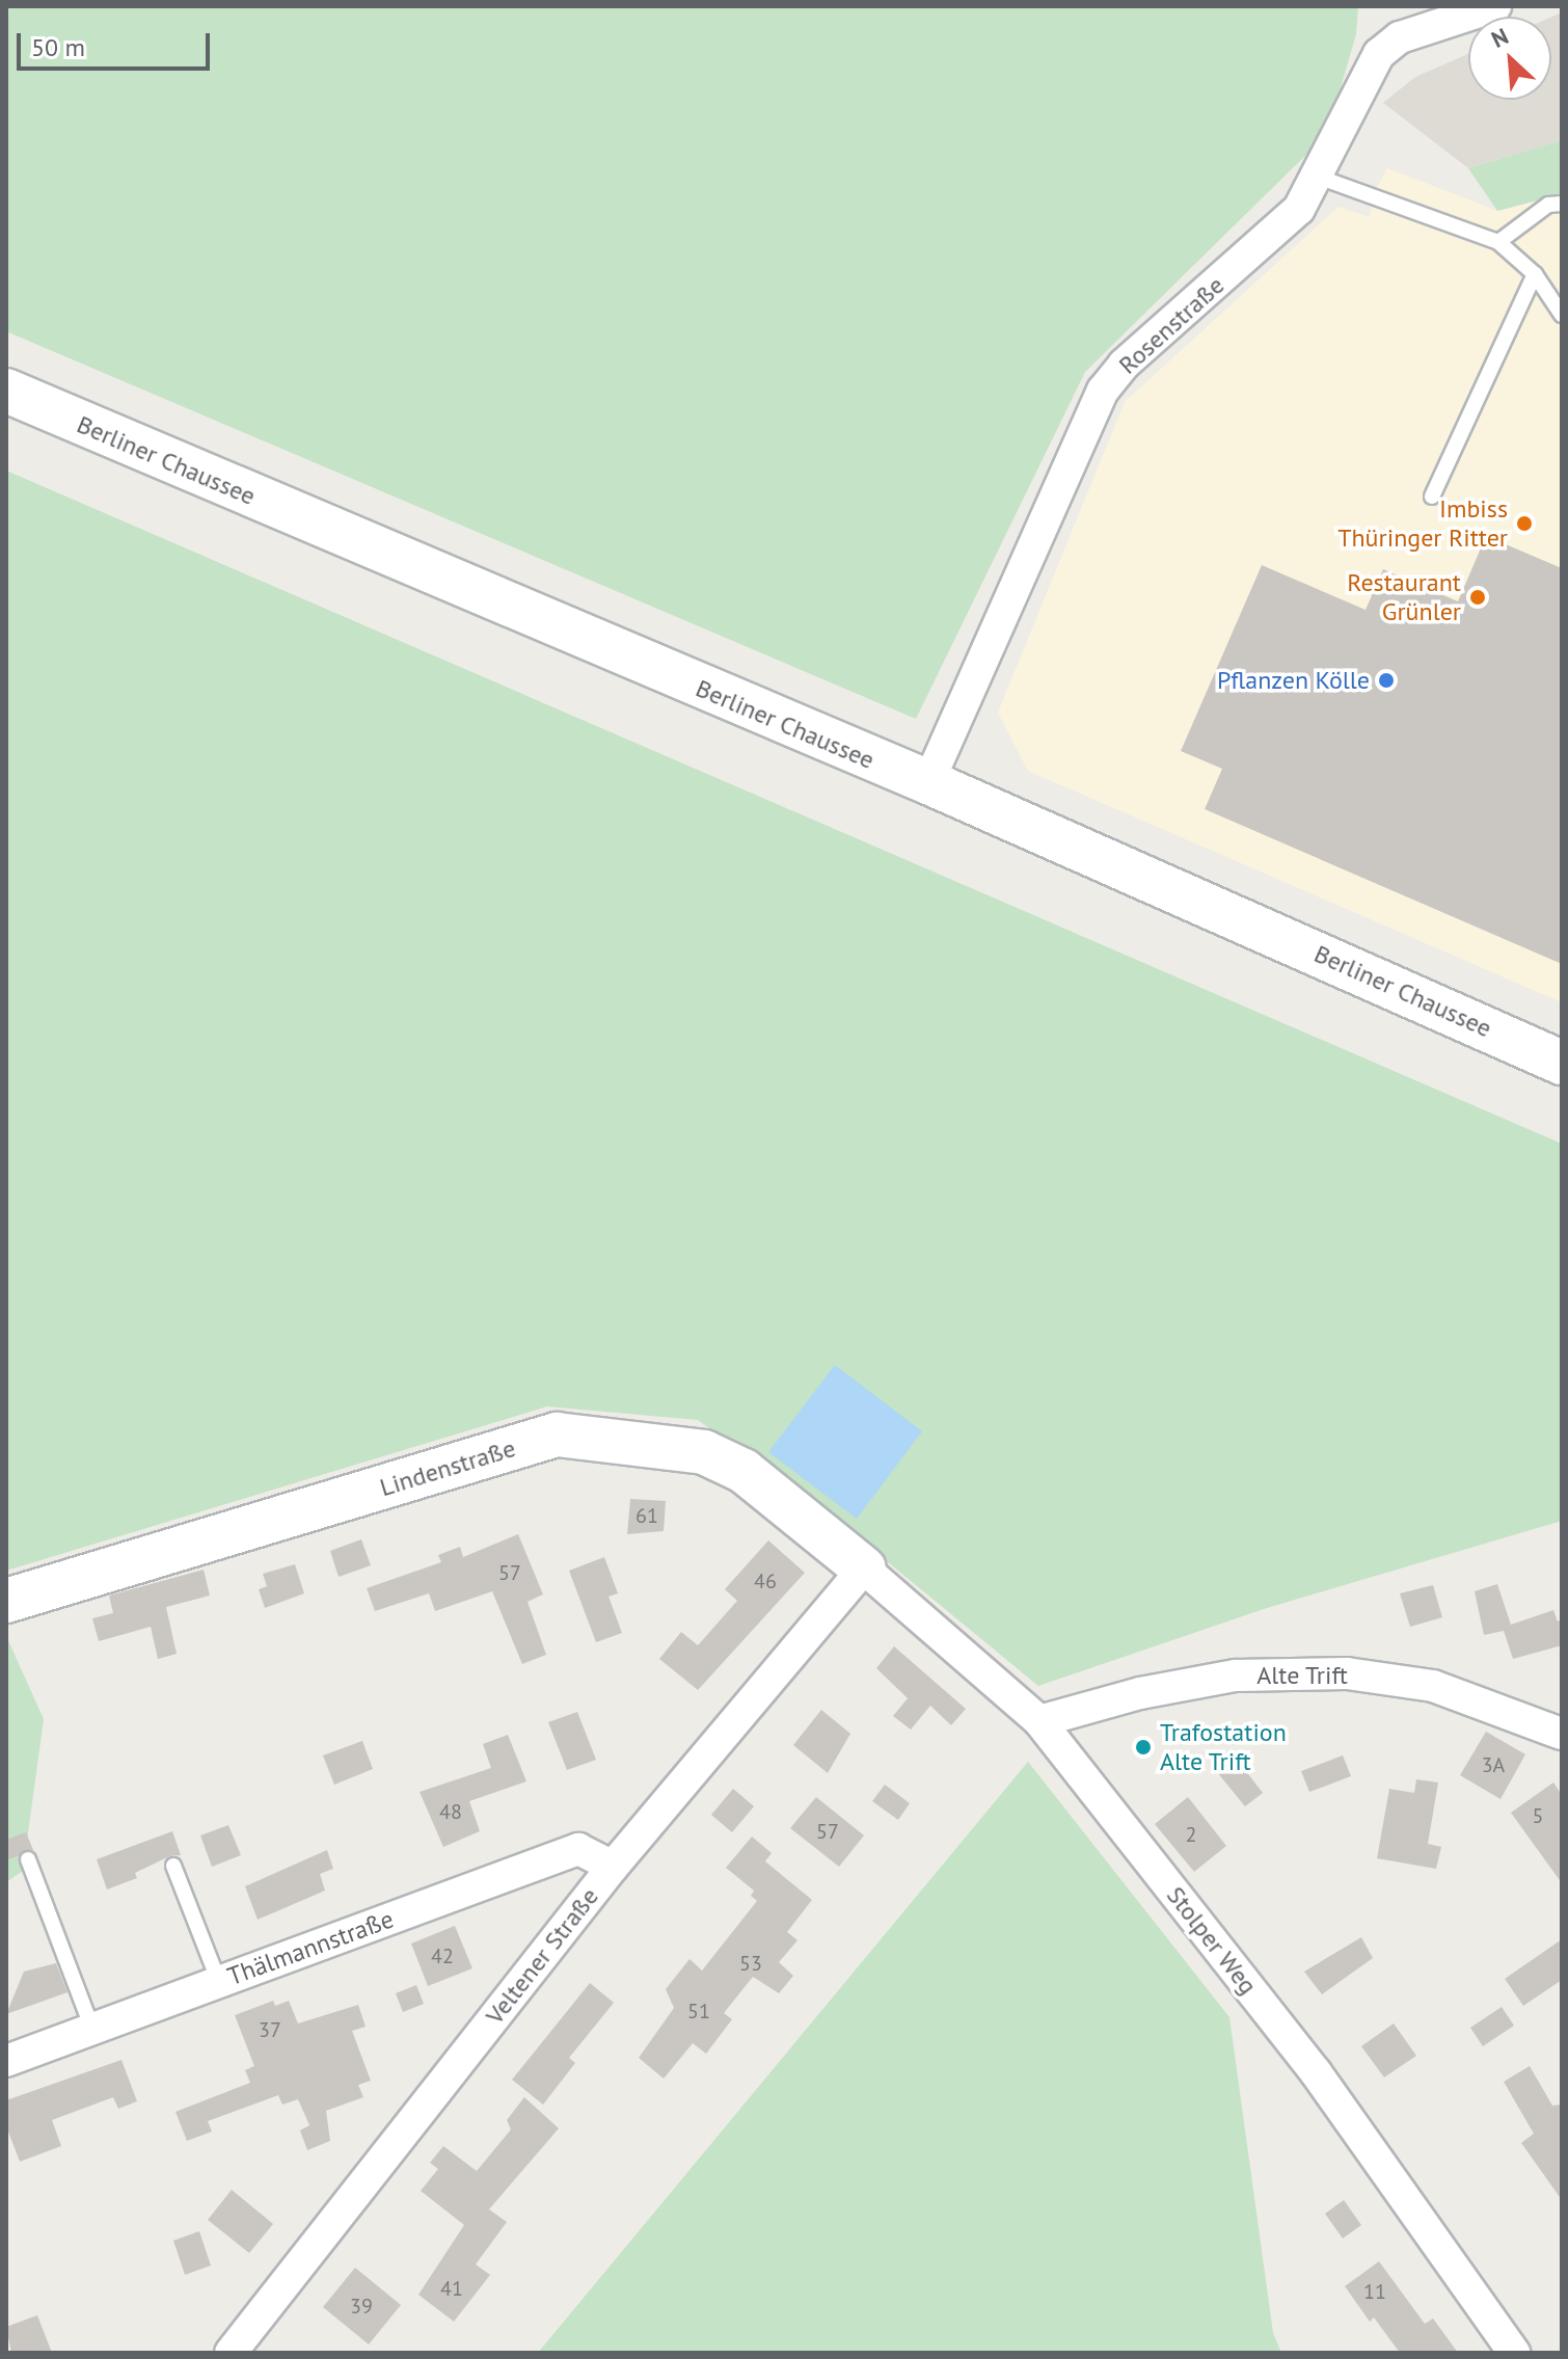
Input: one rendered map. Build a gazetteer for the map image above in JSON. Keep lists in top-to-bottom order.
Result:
{
  "streets": {
    "main road": ["Berliner Chaussee", "Lindenstraße"],
    "street": [
      "Rosenstraße",
      "Alte Trift",
      "Stolper Weg",
      "Thälmannstraße",
      "Veltener Straße"
    ]
  },
  "crossings": [
    ["Rosenstraße", "Berliner Chaussee"],
    ["Lindenstraße", "Stolper Weg"],
    ["Lindenstraße", "Veltener Straße"],
    ["Alte Trift", "Stolper Weg"],
    ["Stolper Weg", "Veltener Straße"],
    ["Thälmannstraße", "Veltener Straße"]
  ],
  "places": [
    "Imbiss Thüringer Ritter",
    "Restaurant Grünler",
    "Pflanzen Kölle",
    "Trafostation Alte Trift"
  ],
  "house_numbers": [
    "61",
    "57",
    "46",
    "3A",
    "48",
    "5",
    "57",
    "2",
    "42",
    "53",
    "51",
    "37",
    "41",
    "11",
    "39"
  ],
  "scale_bar": "50 m",
  "north": "top left"
}
